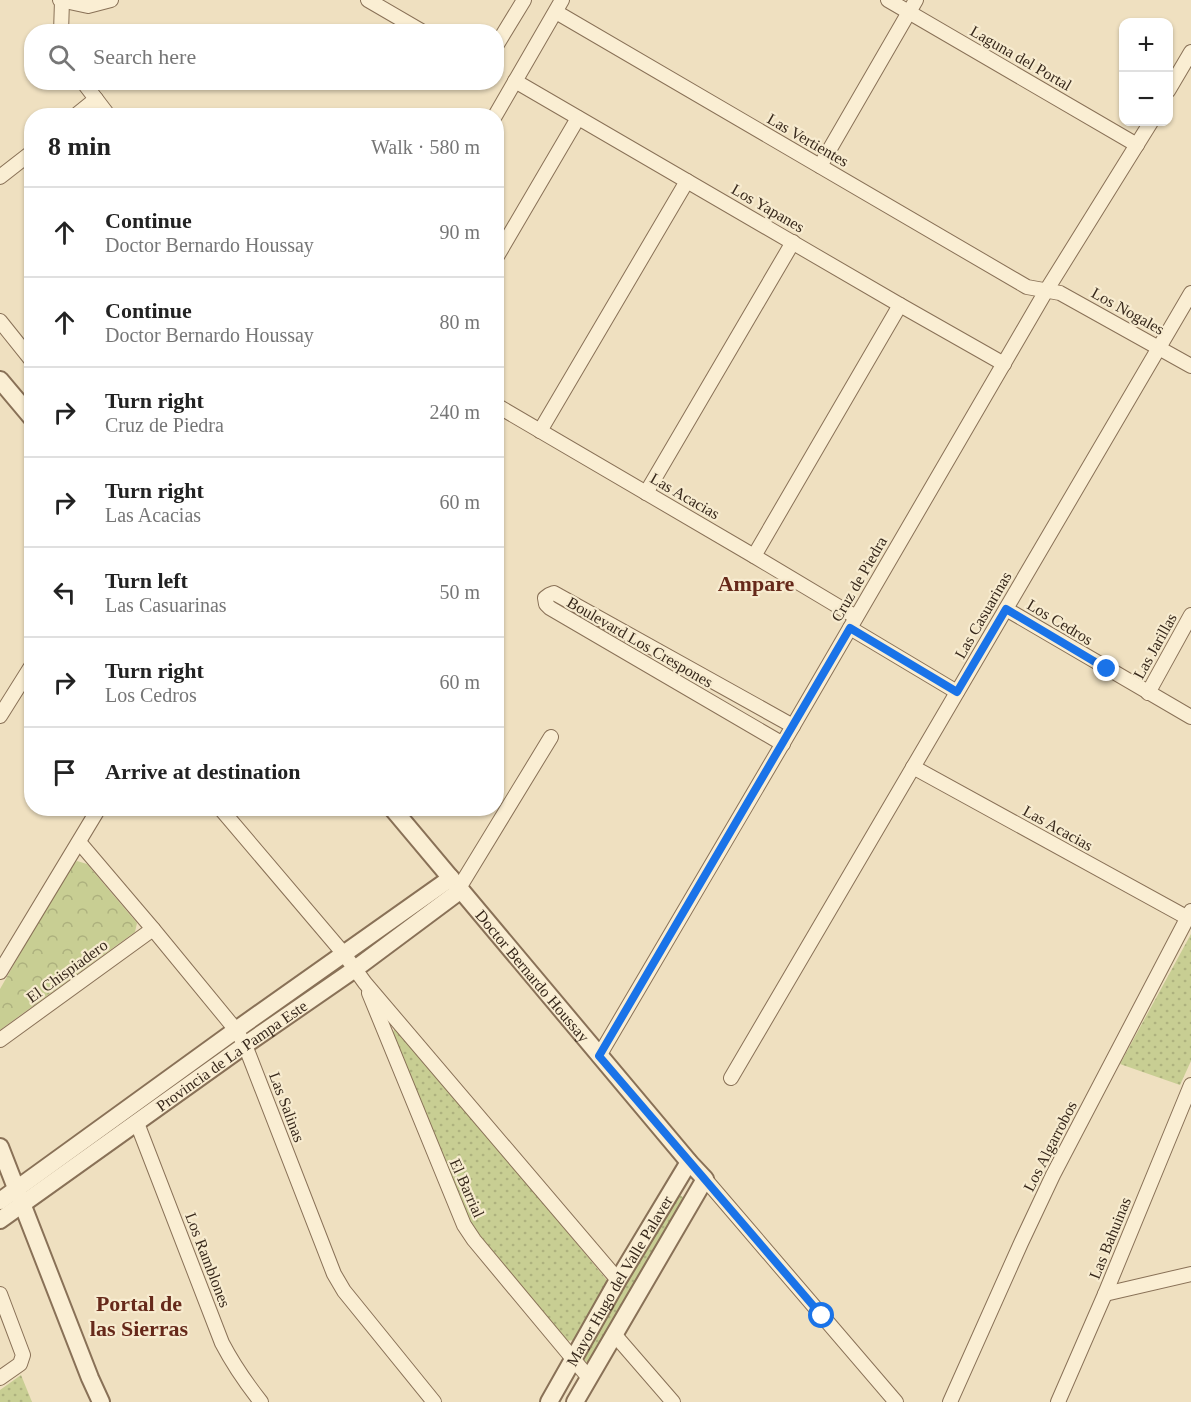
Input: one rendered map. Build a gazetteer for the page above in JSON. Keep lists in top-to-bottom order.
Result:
{
  "streets": {
    "street": [
      "Laguna del Portal",
      "Las Vertientes",
      "Los Yapanes",
      "Los Nogales",
      "Las Acacias",
      "Cruz de Piedra",
      "Las Casuarinas",
      "Los Cedros",
      "Boulevard Los Crespones",
      "Las Jarillas",
      "El Chispiadero",
      "Doctor Bernardo Houssay",
      "Provincia de La Pampa Este",
      "Las Salinas",
      "Los Algarrobos",
      "El Barrial",
      "Las Bahuinas",
      "Los Ramblones",
      "Mayor Hugo del Valle Palaver"
    ]
  },
  "crossings": [
    ["Laguna del Portal", "Cruz de Piedra"],
    ["Las Vertientes", "Los Nogales"],
    ["Las Vertientes", "Cruz de Piedra"],
    ["Los Yapanes", "Cruz de Piedra"],
    ["Los Nogales", "Cruz de Piedra"],
    ["Los Nogales", "Las Casuarinas"],
    ["Las Acacias", "Cruz de Piedra"],
    ["Las Acacias", "Las Casuarinas"],
    ["Las Acacias", "Los Algarrobos"],
    ["Cruz de Piedra", "Boulevard Los Crespones"],
    ["Cruz de Piedra", "Doctor Bernardo Houssay"],
    ["Las Casuarinas", "Los Cedros"],
    ["Los Cedros", "Las Jarillas"],
    ["El Chispiadero", "Las Salinas"],
    ["Doctor Bernardo Houssay", "Provincia de La Pampa Este"],
    ["Doctor Bernardo Houssay", "Mayor Hugo del Valle Palaver"],
    ["Provincia de La Pampa Este", "Las Salinas"],
    ["Provincia de La Pampa Este", "El Barrial"],
    ["Provincia de La Pampa Este", "Los Ramblones"],
    ["El Barrial", "Mayor Hugo del Valle Palaver"]
  ],
  "districts": ["Ampare", "Portal de las Sierras"],
  "page": {
    "map_buttons": ["+", "−"],
    "search": "Search here",
    "heading": ["8 min", "Walk · 580 m"],
    "list": [
      ["Continue", "Doctor Bernardo Houssay", "90 m"],
      ["Continue", "Doctor Bernardo Houssay", "80 m"],
      ["Turn right", "Cruz de Piedra", "240 m"],
      ["Turn right", "Las Acacias", "60 m"],
      ["Turn left", "Las Casuarinas", "50 m"],
      ["Turn right", "Los Cedros", "60 m"],
      "Arrive at destination"
    ]
  }
}
